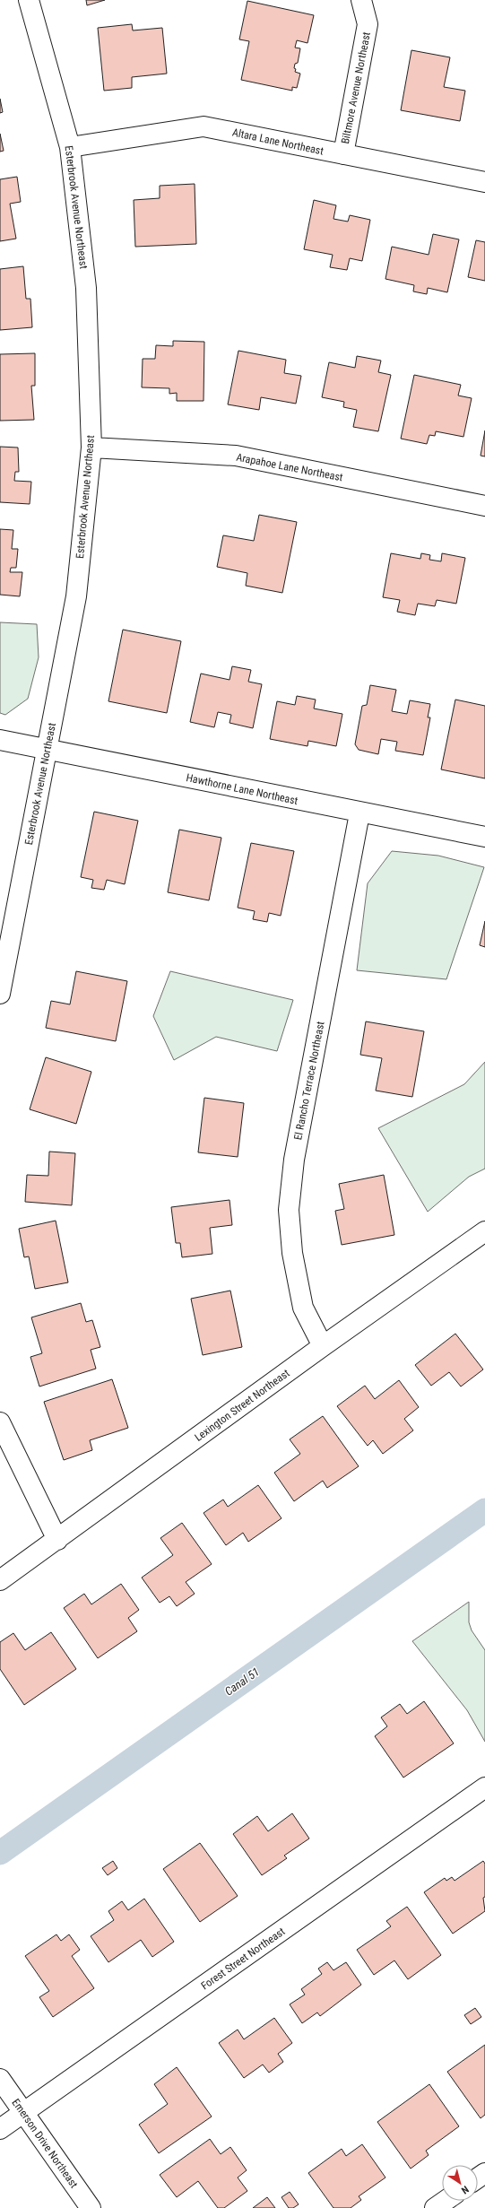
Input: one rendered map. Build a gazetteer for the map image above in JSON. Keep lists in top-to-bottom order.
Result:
{
  "streets": {
    "street": [
      "Biltmore Avenue Northeast",
      "Altara Lane Northeast",
      "Esterbrook Avenue Northeast",
      "Arapahoe Lane Northeast",
      "Hawthorne Lane Northeast",
      "El Rancho Terrace Northeast",
      "Lexington Street Northeast",
      "Forest Street Northeast",
      "Emerson Drive Northeast"
    ]
  },
  "crossings": [
    ["Biltmore Avenue Northeast", "Altara Lane Northeast"],
    ["Altara Lane Northeast", "Esterbrook Avenue Northeast"],
    ["Esterbrook Avenue Northeast", "Arapahoe Lane Northeast"],
    ["Esterbrook Avenue Northeast", "Hawthorne Lane Northeast"],
    ["Hawthorne Lane Northeast", "El Rancho Terrace Northeast"],
    ["El Rancho Terrace Northeast", "Lexington Street Northeast"],
    ["Forest Street Northeast", "Emerson Drive Northeast"]
  ],
  "water": ["Canal 51"],
  "north": "bottom right"
}
